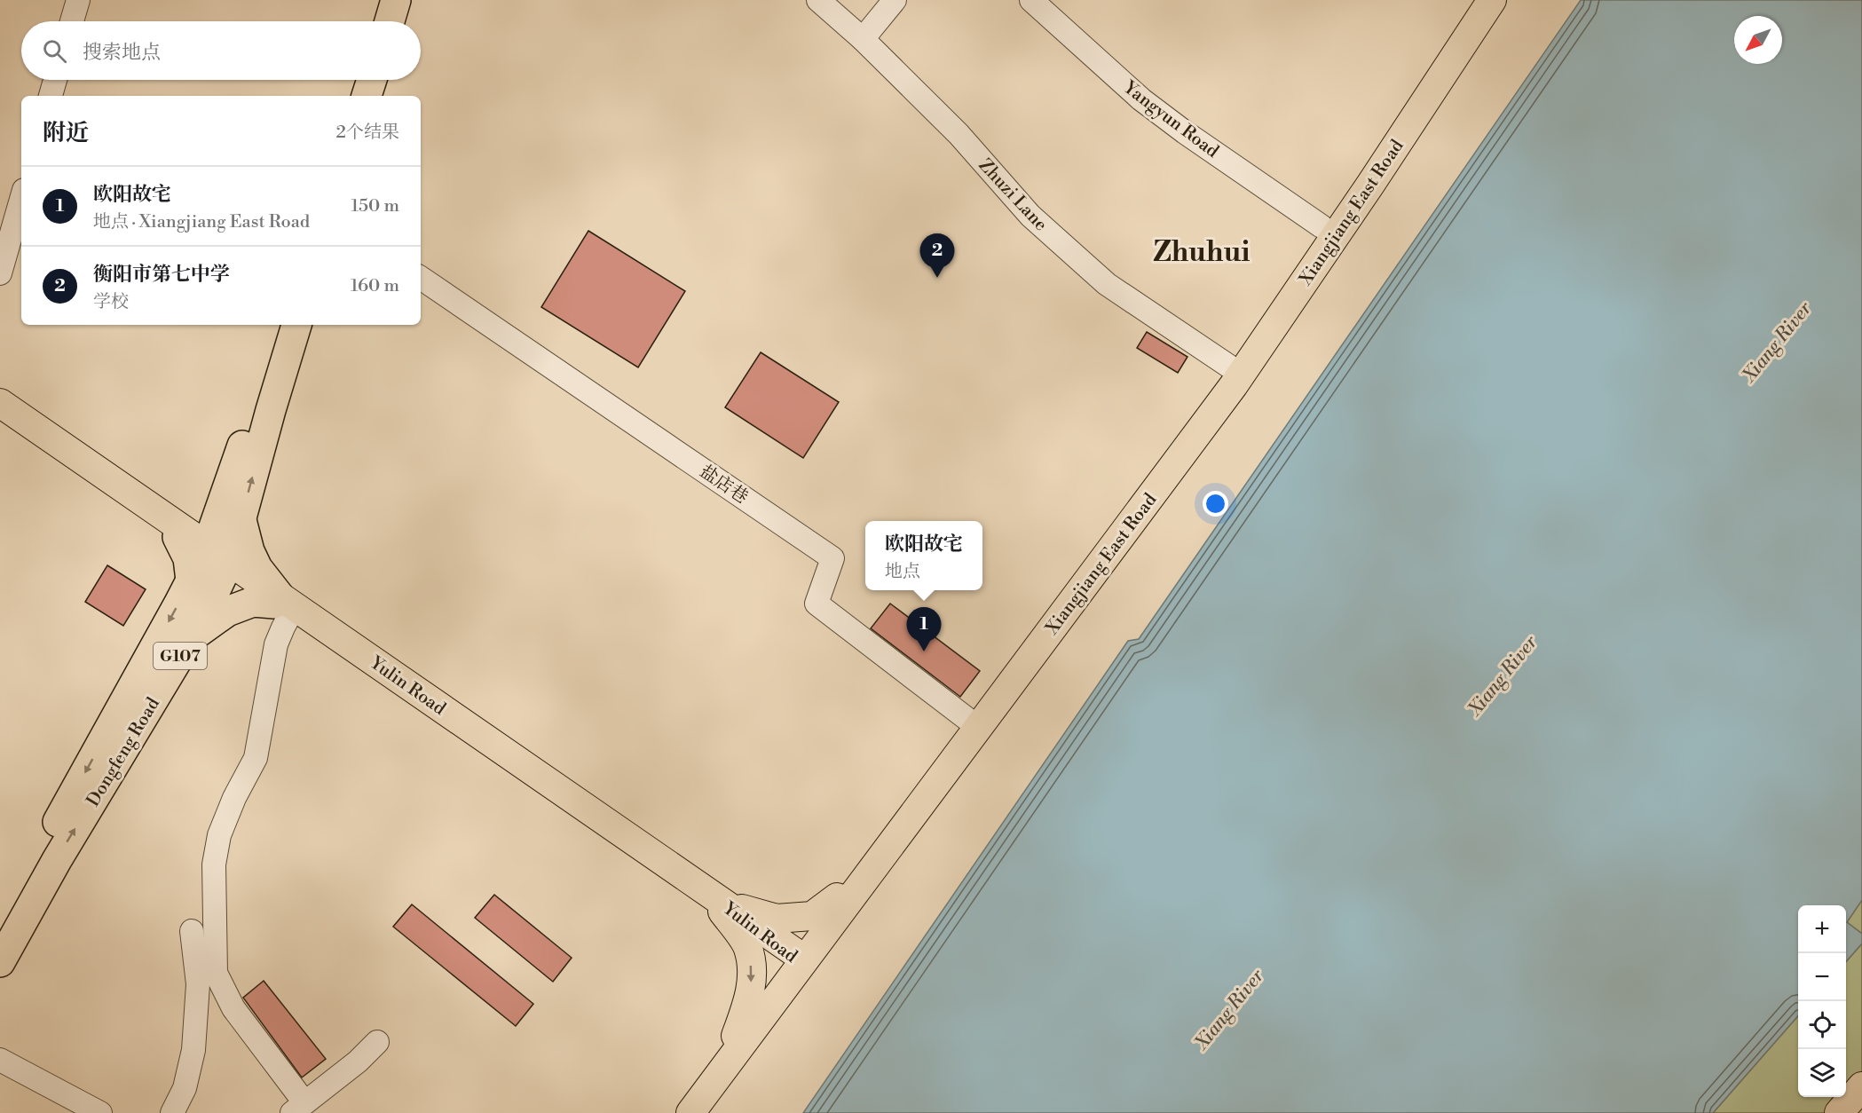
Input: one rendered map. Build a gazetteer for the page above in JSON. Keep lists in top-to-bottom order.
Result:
{
  "streets": {
    "highway": ["G107", "Dongfeng Road"],
    "main road": ["Xiangjiang East Road", "Yulin Road"],
    "street": ["Yangyun Road", "Zhuzi Lane", "盐店巷"]
  },
  "crossings": [
    ["Yangyun Road", "Xiangjiang East Road"],
    ["Zhuzi Lane", "Xiangjiang East Road"],
    ["Xiangjiang East Road", "盐店巷"],
    ["Xiangjiang East Road", "Yulin Road"],
    ["Yulin Road", "Dongfeng Road"]
  ],
  "districts": ["Zhuhui"],
  "water": ["Xiang River"],
  "north": "bottom left",
  "page": {
    "search": "搜索地点",
    "heading": ["附近", "2个结果"],
    "list": [
      {
        "mark": "1",
        "name": "欧阳故宅",
        "note": "地点 · Xiangjiang East Road",
        "value": "150 m"
      },
      {
        "mark": "2",
        "name": "衡阳市第七中学",
        "note": "学校",
        "value": "160 m"
      }
    ],
    "pins": ["2", "1"],
    "popup": ["欧阳故宅", "地点"],
    "map_buttons": ["+", "−"]
  }
}
